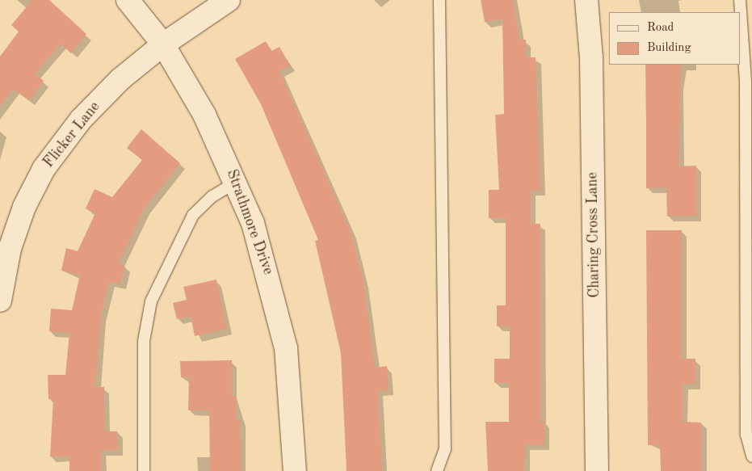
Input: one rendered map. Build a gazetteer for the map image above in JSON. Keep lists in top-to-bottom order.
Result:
{
  "streets": {
    "street": ["Flicker Lane", "Strathmore Drive", "Charing Cross Lane"]
  },
  "crossings": [
    ["Flicker Lane", "Strathmore Drive"]
  ],
  "legend": ["Road", "Building"]
}
